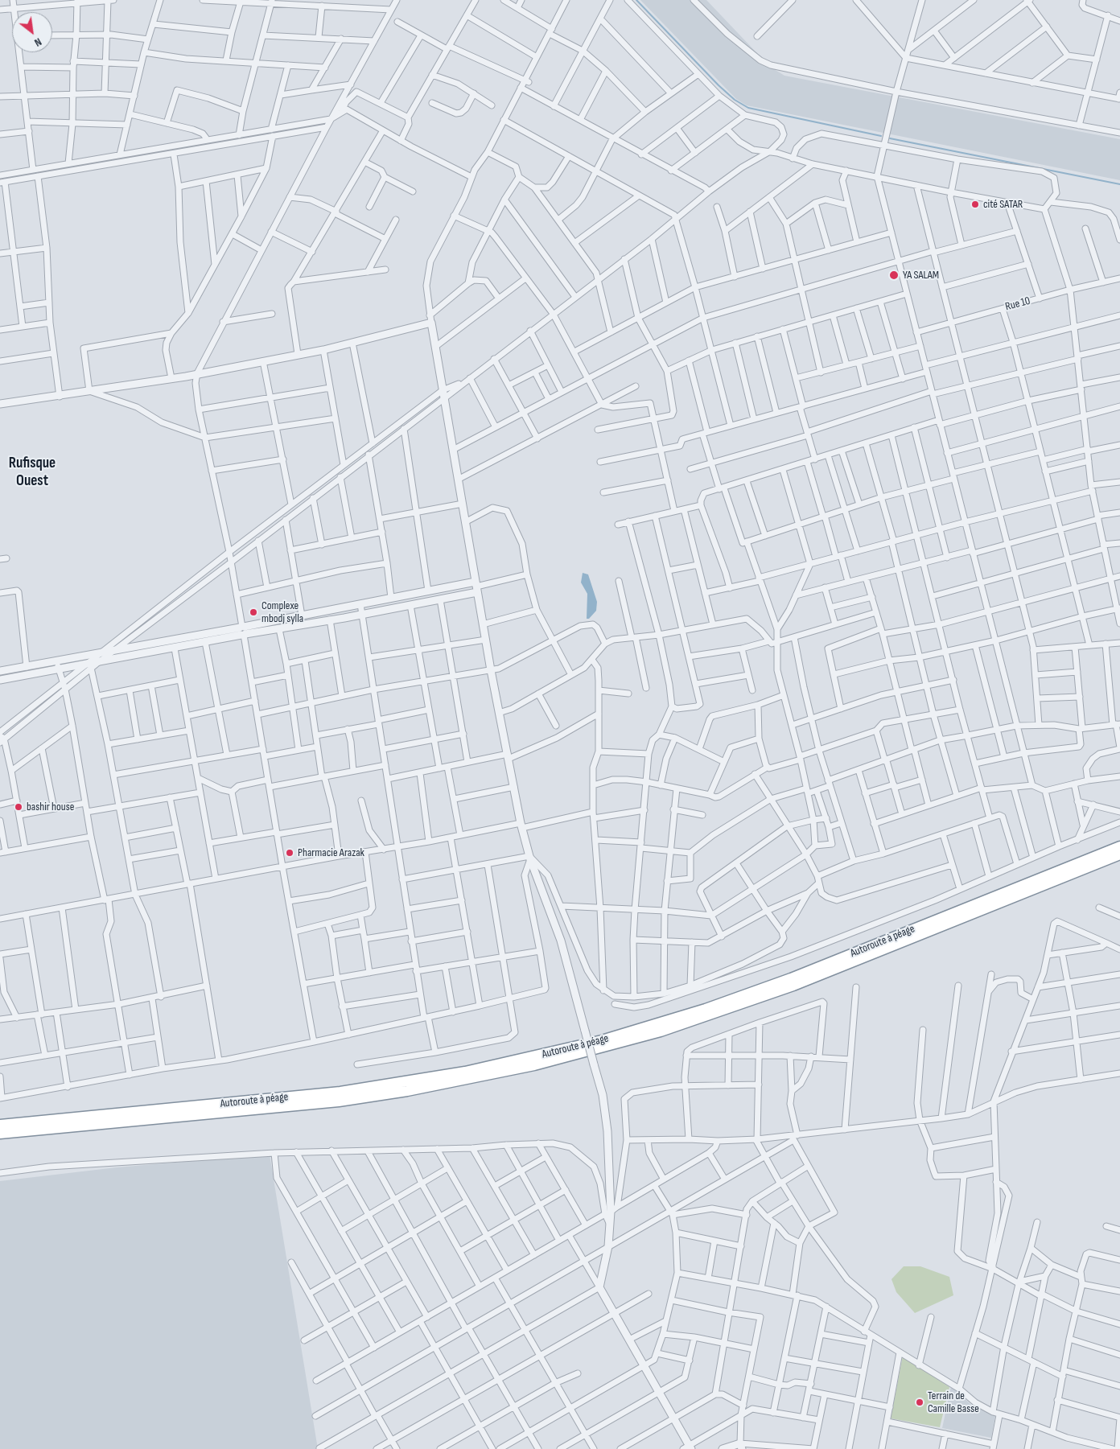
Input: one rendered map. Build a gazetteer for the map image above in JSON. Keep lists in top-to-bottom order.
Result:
{
  "streets": {
    "highway": ["Autoroute à péage"],
    "street": ["Rue 10"]
  },
  "districts": ["Rufisque Ouest"],
  "places": [
    "cité SATAR",
    "YA SALAM",
    "Complexe mbodj sylla",
    "bashir house",
    "Pharmacie Arazak",
    "Terrain de Camille Basse"
  ],
  "north": "bottom right"
}
